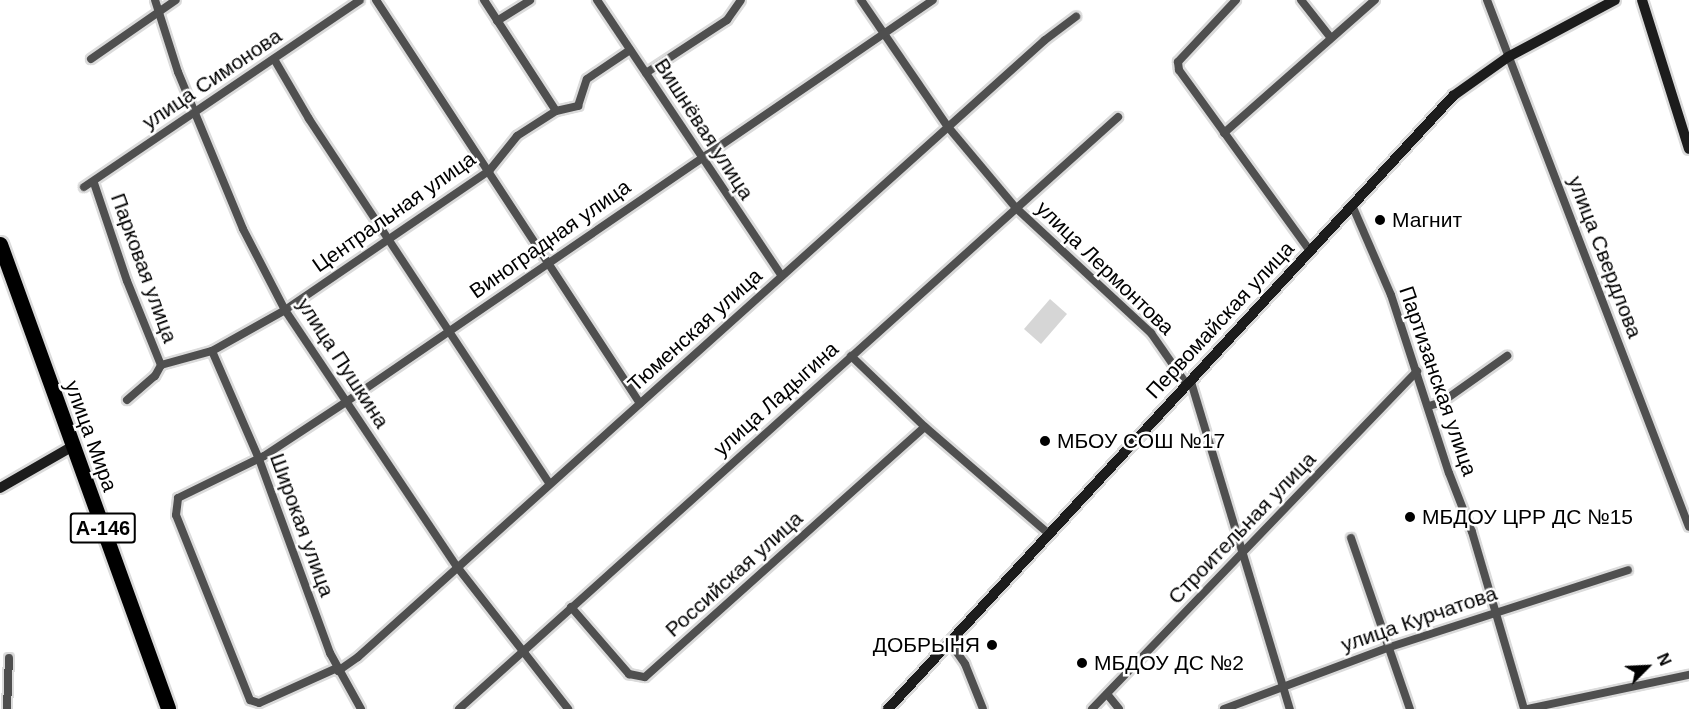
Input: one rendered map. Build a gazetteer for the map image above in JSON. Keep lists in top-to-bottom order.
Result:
{
  "streets": {
    "highway": ["улица Мира", "А-146"],
    "street": [
      "улица Симонова",
      "Вишнёвая улица",
      "Центральная улица",
      "Виноградная улица",
      "улица Свердлова",
      "Парковая улица",
      "улица Лермонтова",
      "Первомайская улица",
      "Тюменская улица",
      "улица Пушкина",
      "Партизанская улица",
      "улица Ладыгина",
      "Широкая улица",
      "Строительная улица",
      "Российская улица",
      "улица Курчатова"
    ]
  },
  "crossings": [
    ["улица Симонова", "Парковая улица"],
    ["улица Симонова", "улица Пушкина"],
    ["Вишнёвая улица", "Центральная улица"],
    ["Вишнёвая улица", "Виноградная улица"],
    ["Вишнёвая улица", "Тюменская улица"],
    ["Центральная улица", "Парковая улица"],
    ["Центральная улица", "улица Пушкина"],
    ["Центральная улица", "Широкая улица"],
    ["Виноградная улица", "улица Лермонтова"],
    ["Виноградная улица", "Тюменская улица"],
    ["Виноградная улица", "улица Пушкина"],
    ["Виноградная улица", "Широкая улица"],
    ["улица Свердлова", "Первомайская улица"],
    ["улица Лермонтова", "Первомайская улица"],
    ["улица Лермонтова", "Тюменская улица"],
    ["улица Лермонтова", "улица Ладыгина"],
    ["улица Лермонтова", "Строительная улица"],
    ["улица Лермонтова", "улица Курчатова"],
    ["Первомайская улица", "Партизанская улица"],
    ["Тюменская улица", "улица Пушкина"],
    ["Тюменская улица", "Широкая улица"],
    ["улица Пушкина", "улица Ладыгина"],
    ["Партизанская улица", "Строительная улица"],
    ["Партизанская улица", "улица Курчатова"],
    ["улица Ладыгина", "Российская улица"]
  ],
  "places": [
    "Магнит",
    "МБОУ СОШ №17",
    "МБДОУ ЦРР ДС №15",
    "ДОБРЫНЯ",
    "МБДОУ ДС №2"
  ],
  "north": "top right"
}
